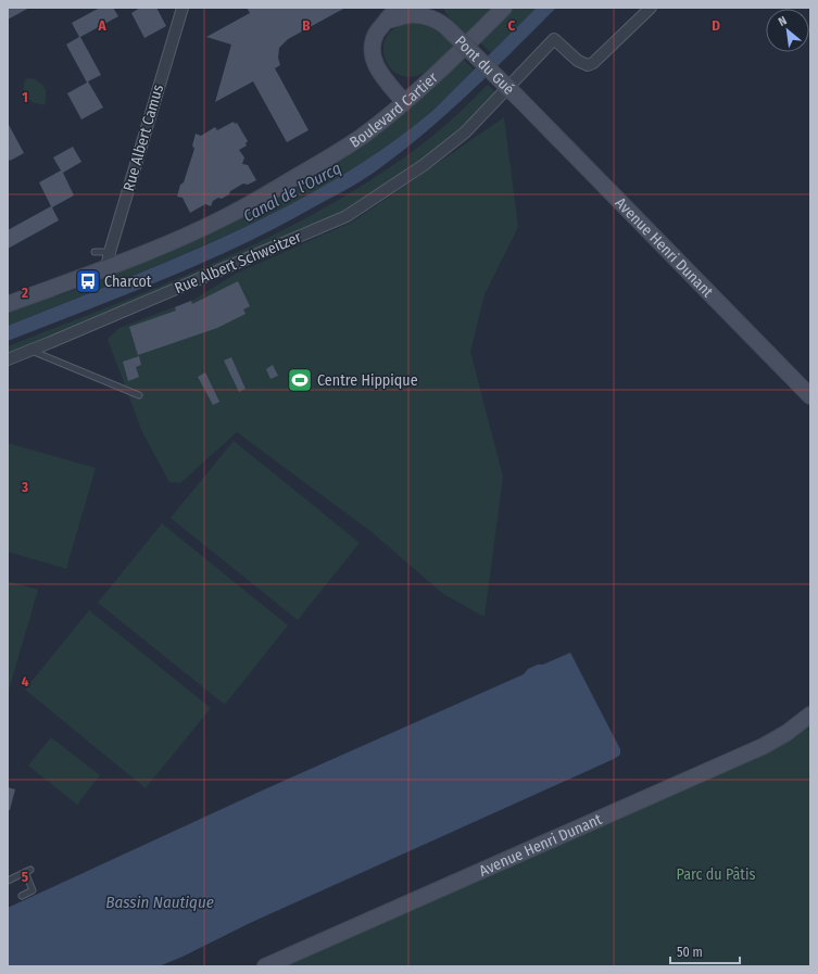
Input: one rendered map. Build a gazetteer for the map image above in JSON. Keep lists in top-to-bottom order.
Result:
{
  "streets": {
    "street": [
      "Pont du Gué",
      "Boulevard Cartier",
      "Rue Albert Camus",
      "Avenue Henri Dunant",
      "Rue Albert Schweitzer"
    ]
  },
  "crossings": [
    ["Pont du Gué", "Avenue Henri Dunant"],
    ["Boulevard Cartier", "Rue Albert Camus"]
  ],
  "water": ["Canal de l'Ourcq", "Bassin Nautique"],
  "parks": ["Parc du Pâtis"],
  "places": {
    "bus stop": ["Charcot"],
    "sports": ["Centre Hippique"]
  },
  "scale_bar": "50 m",
  "north": "top left",
  "grid": {
    "columns": [
      "A",
      "B",
      "C",
      "D"
    ],
    "rows": [
      "1",
      "2",
      "3",
      "4",
      "5"
    ]
  }
}
